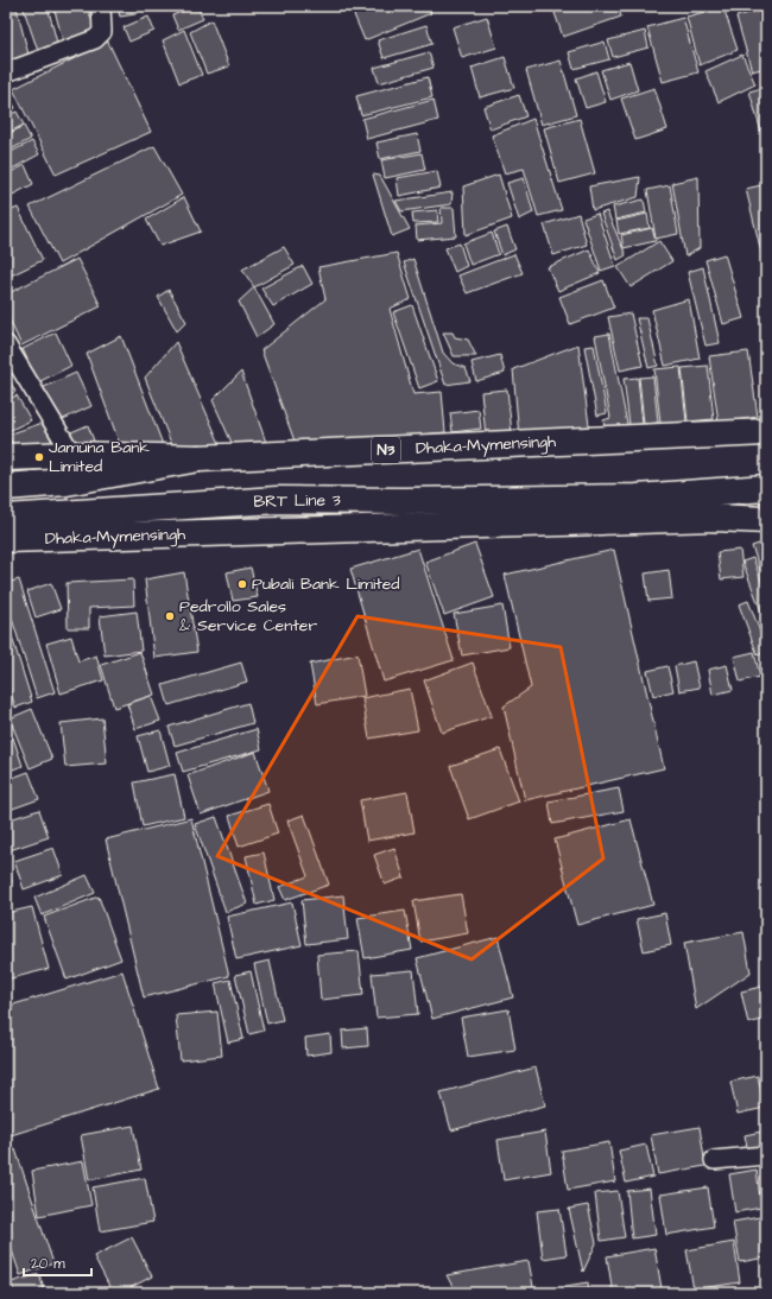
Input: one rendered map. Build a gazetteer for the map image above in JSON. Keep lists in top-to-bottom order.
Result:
{
  "streets": {
    "highway": ["Dhaka-Mymensingh", "N3", "BRT Line 3"]
  },
  "places": ["Jamuna Bank Limited", "Pubali Bank Limited", "Pedrollo Sales & Service Center"],
  "scale_bar": "20 m"
}
